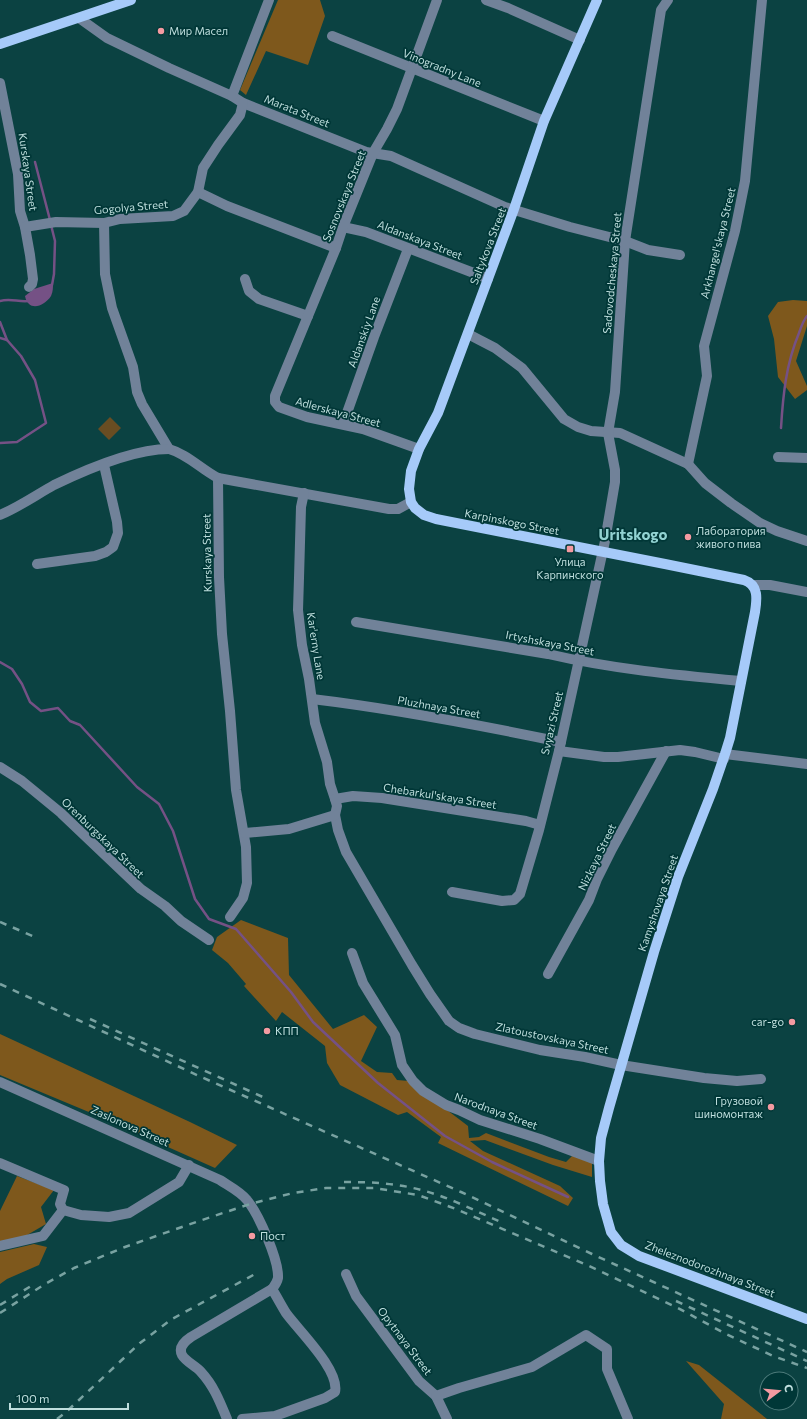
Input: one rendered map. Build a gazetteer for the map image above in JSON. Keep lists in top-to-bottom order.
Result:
{
  "streets": {
    "main road": [
      "Saltykova Street",
      "Karpinskogo Street",
      "Kamyshovaya Street",
      "Zheleznodorozhnaya Street"
    ],
    "street": [
      "Vinogradny Lane",
      "Marata Street",
      "Kurskaya Street",
      "Sosnovskaya Street",
      "Gogolya Street",
      "Aldanskaya Street",
      "Arkhangel'skaya Street",
      "Sadovodcheskaya Street",
      "Aldanskiy Lane",
      "Adlerskaya Street",
      "Irtyshskaya Street",
      "Kar'erny Lane",
      "Pluzhnaya Street",
      "Svyazi Street",
      "Chebarkul'skaya Street",
      "Orenburgskaya Street",
      "Nizkaya Street",
      "Zlatoustovskaya Street",
      "Narodnaya Street",
      "Zaslonova Street",
      "Opytnaya Street"
    ]
  },
  "crossings": [
    ["Vinogradny Lane", "Sosnovskaya Street"],
    ["Vinogradny Lane", "Saltykova Street"],
    ["Marata Street", "Sosnovskaya Street"],
    ["Marata Street", "Gogolya Street"],
    ["Marata Street", "Saltykova Street"],
    ["Marata Street", "Sadovodcheskaya Street"],
    ["Kurskaya Street", "Gogolya Street"],
    ["Sosnovskaya Street", "Aldanskaya Street"],
    ["Sosnovskaya Street", "Adlerskaya Street"],
    ["Aldanskaya Street", "Saltykova Street"],
    ["Aldanskaya Street", "Aldanskiy Lane"],
    ["Saltykova Street", "Adlerskaya Street"],
    ["Saltykova Street", "Karpinskogo Street"],
    ["Sadovodcheskaya Street", "Karpinskogo Street"],
    ["Sadovodcheskaya Street", "Svyazi Street"],
    ["Aldanskiy Lane", "Adlerskaya Street"],
    ["Karpinskogo Street", "Svyazi Street"],
    ["Karpinskogo Street", "Kamyshovaya Street"],
    ["Irtyshskaya Street", "Svyazi Street"],
    ["Irtyshskaya Street", "Kamyshovaya Street"],
    ["Kar'erny Lane", "Pluzhnaya Street"],
    ["Kar'erny Lane", "Chebarkul'skaya Street"],
    ["Kar'erny Lane", "Zlatoustovskaya Street"],
    ["Pluzhnaya Street", "Svyazi Street"],
    ["Pluzhnaya Street", "Nizkaya Street"],
    ["Pluzhnaya Street", "Kamyshovaya Street"],
    ["Svyazi Street", "Chebarkul'skaya Street"],
    ["Chebarkul'skaya Street", "Zlatoustovskaya Street"],
    ["Kamyshovaya Street", "Zlatoustovskaya Street"],
    ["Kamyshovaya Street", "Narodnaya Street"],
    ["Kamyshovaya Street", "Zheleznodorozhnaya Street"]
  ],
  "districts": ["Uritskogo"],
  "places": {
    "other": [
      "Мир Масел",
      "Лаборатория живого пива",
      "car-go",
      "КПП",
      "Грузовой шиномонтаж",
      "Пост"
    ],
    "transit": ["Улица Карпинского"]
  },
  "scale_bar": "100 m",
  "north": "right"
}
